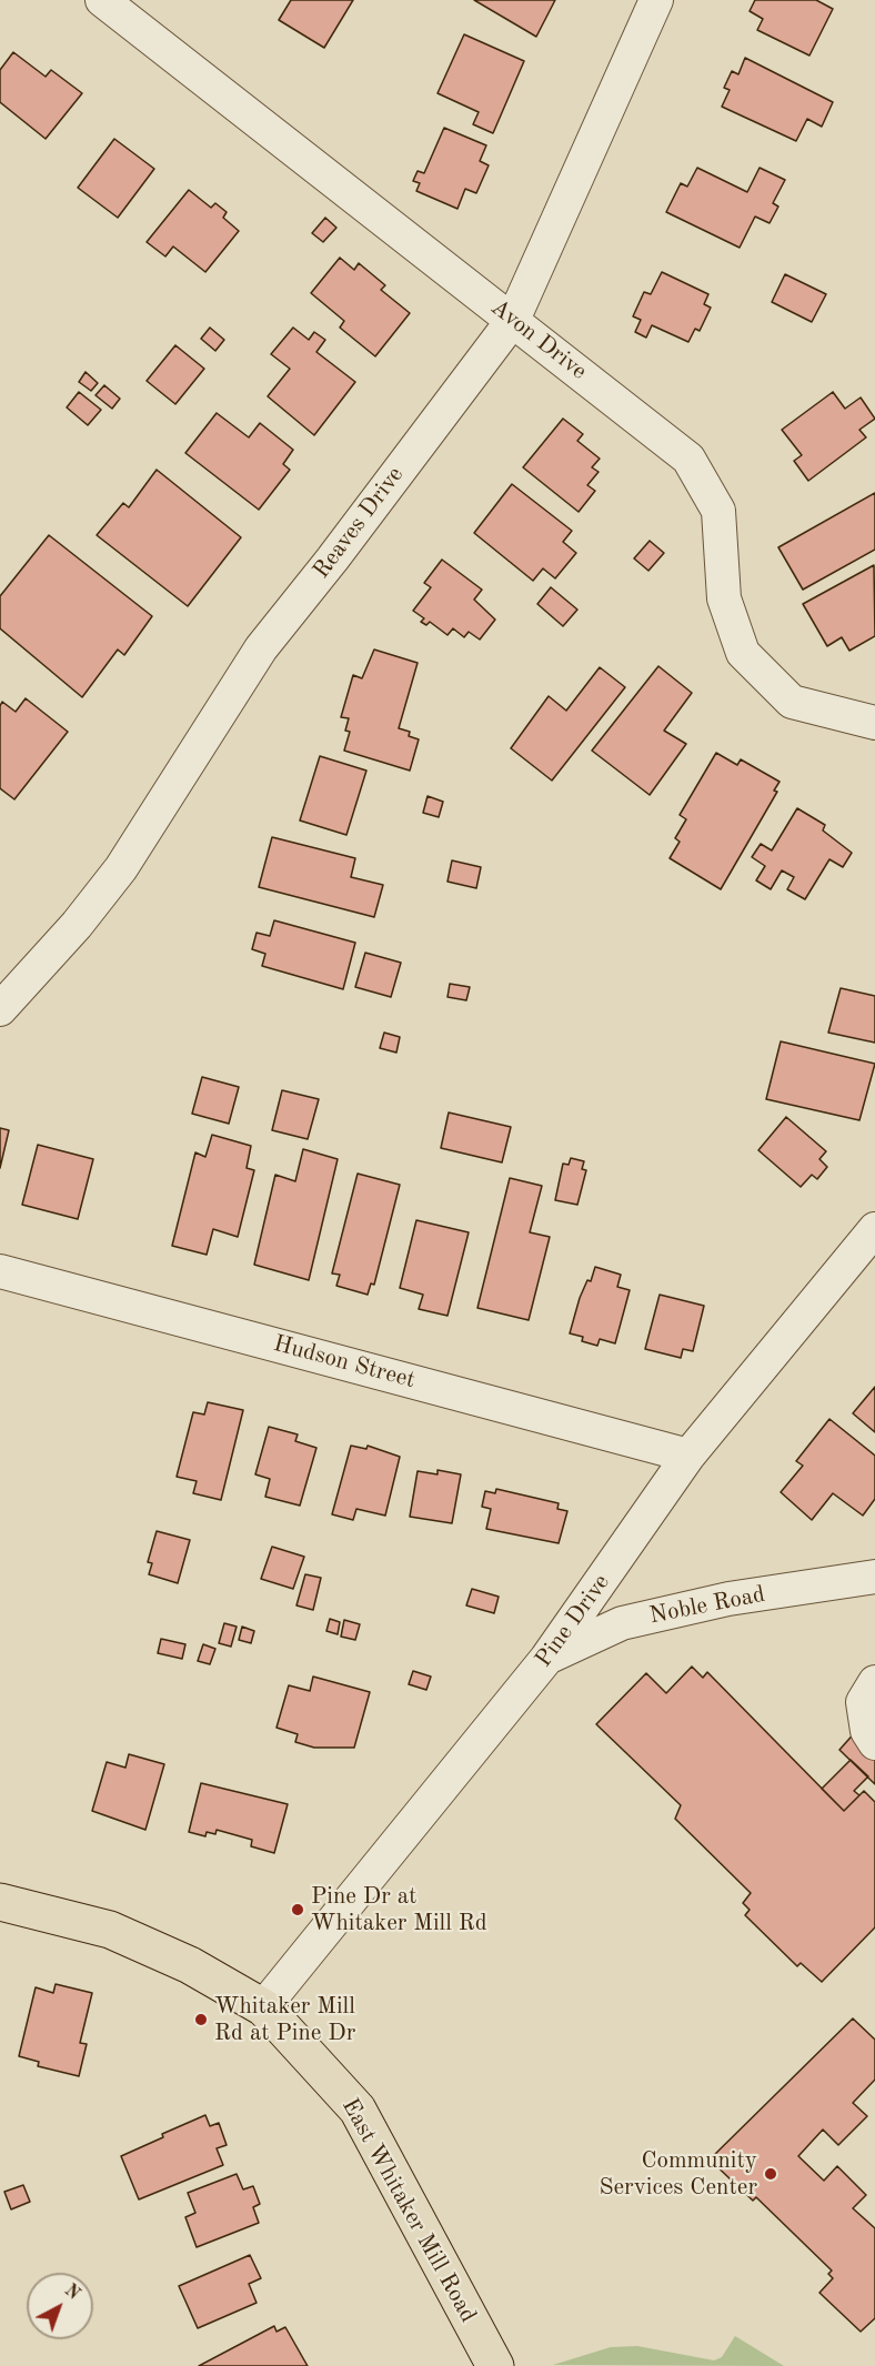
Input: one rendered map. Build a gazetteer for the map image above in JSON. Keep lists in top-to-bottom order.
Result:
{
  "streets": {
    "main road": ["East Whitaker Mill Road"],
    "street": [
      "Avon Drive",
      "Reaves Drive",
      "Hudson Street",
      "Noble Road",
      "Pine Drive"
    ]
  },
  "crossings": [
    ["Avon Drive", "Reaves Drive"],
    ["Hudson Street", "Pine Drive"],
    ["Noble Road", "Pine Drive"],
    ["Pine Drive", "East Whitaker Mill Road"]
  ],
  "places": ["Pine Dr at Whitaker Mill Rd", "Whitaker Mill Rd at Pine Dr", "Community Services Center"],
  "north": "top right"
}
